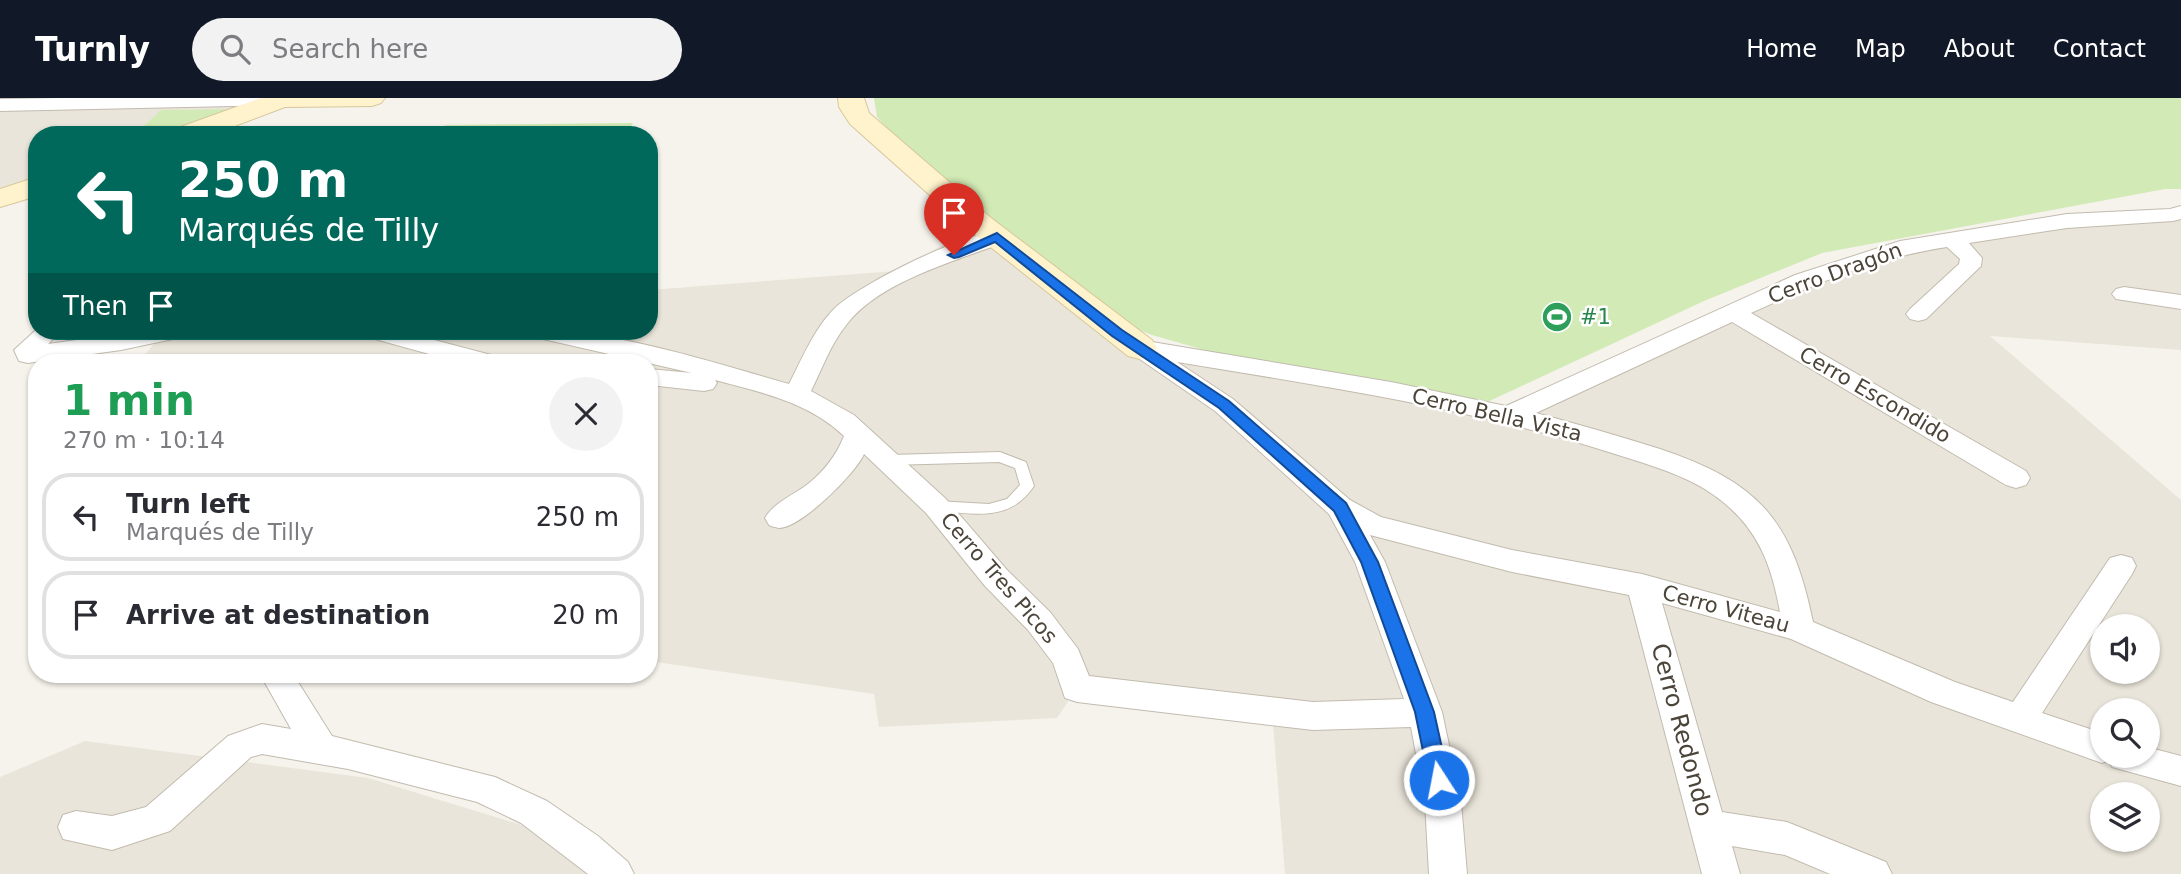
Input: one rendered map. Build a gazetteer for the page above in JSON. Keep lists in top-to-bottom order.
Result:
{
  "streets": {
    "street": [
      "Cerro Dragón",
      "Cerro Escondido",
      "Cerro Bella Vista",
      "Cerro Tres Picos",
      "Cerro Viteau",
      "Cerro Redondo"
    ]
  },
  "crossings": [
    ["Cerro Dragón", "Cerro Escondido"],
    ["Cerro Dragón", "Cerro Bella Vista"],
    ["Cerro Bella Vista", "Cerro Viteau"],
    ["Cerro Viteau", "Cerro Redondo"]
  ],
  "places": {
    "sports": ["#1"]
  },
  "page": {
    "header": "Turnly",
    "search": "Search here",
    "nav": [
      "Home",
      "Map",
      "About",
      "Contact"
    ],
    "turn": ["250 m", "Marqués de Tilly"],
    "then": "Then",
    "heading": ["1 min", "270 m · 10:14"],
    "list": [
      {
        "name": "Turn left",
        "note": "Marqués de Tilly",
        "value": "250 m"
      },
      {
        "name": "Arrive at destination",
        "value": "20 m"
      }
    ]
  }
}
